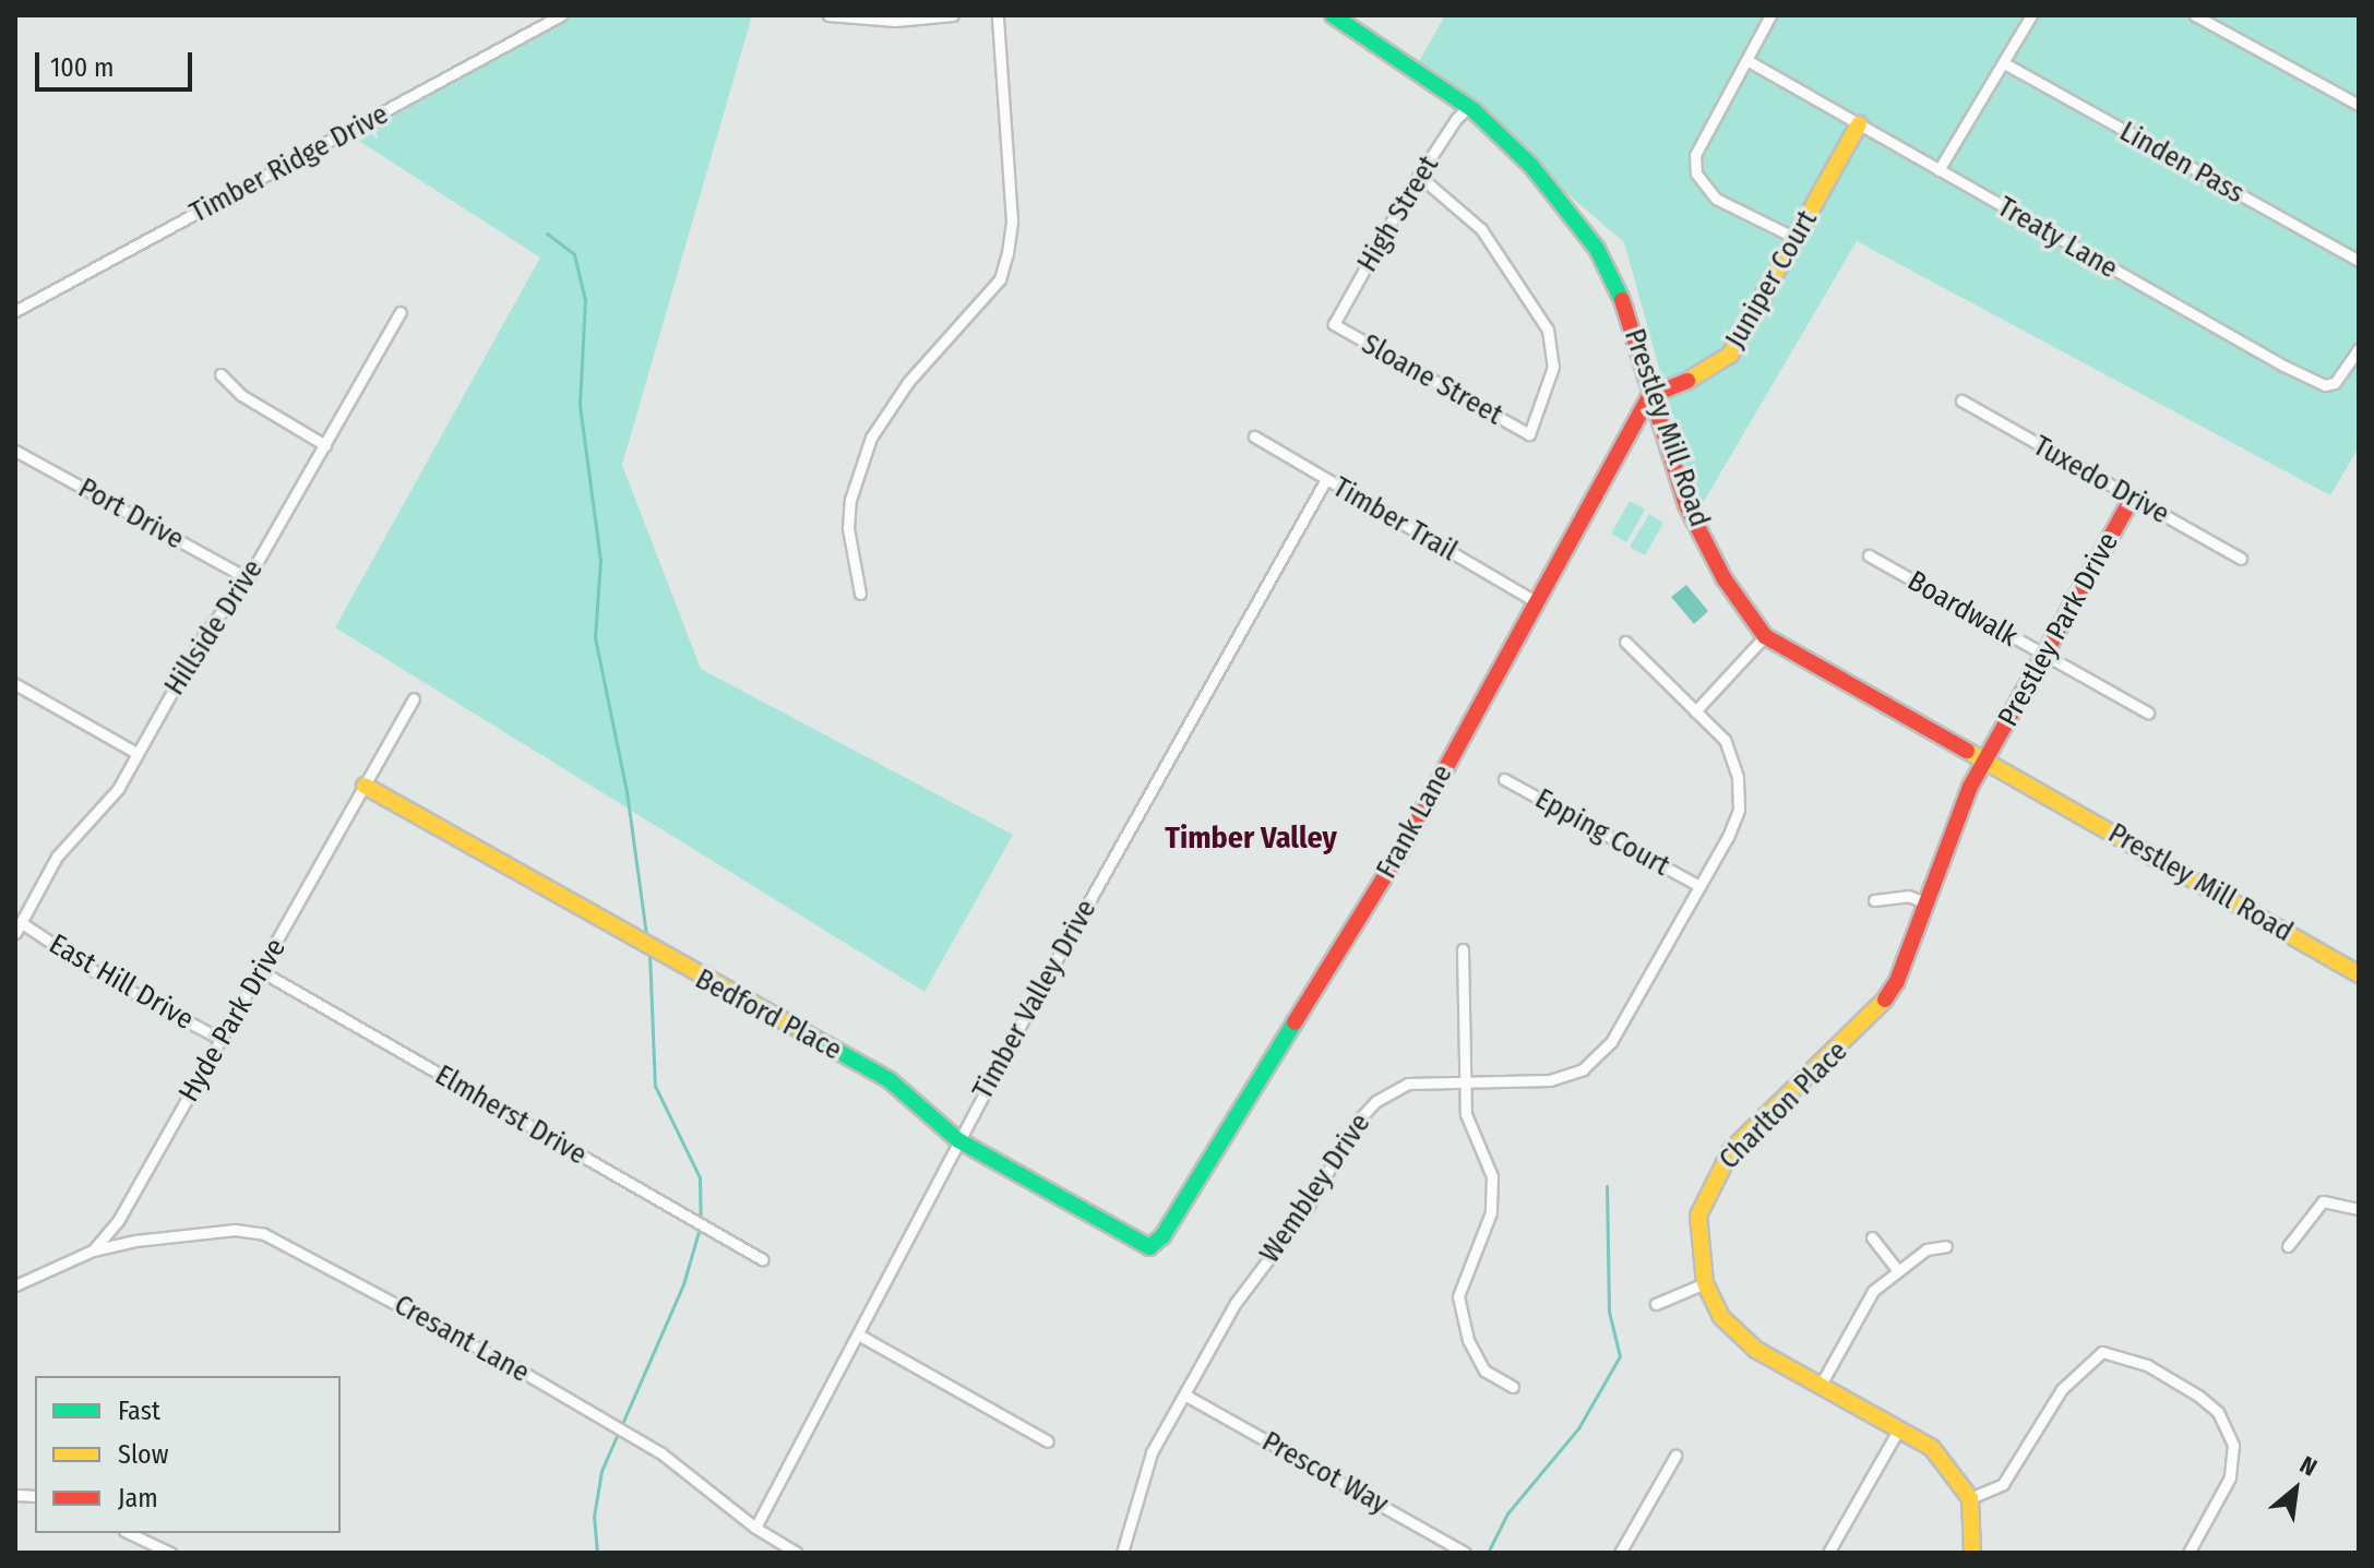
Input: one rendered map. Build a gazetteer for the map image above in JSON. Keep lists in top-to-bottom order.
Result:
{
  "streets": {
    "street": [
      "Linden Pass",
      "Timber Ridge Drive",
      "High Street",
      "Treaty Lane",
      "Juniper Court",
      "Sloane Street",
      "Prestley Mill Road",
      "Tuxedo Drive",
      "Port Drive",
      "Timber Trail",
      "Boardwalk",
      "Hillside Drive",
      "Prestley Park Drive",
      "Frank Lane",
      "Epping Court",
      "East Hill Drive",
      "Timber Valley Drive",
      "Bedford Place",
      "Hyde Park Drive",
      "Charlton Place",
      "Elmherst Drive",
      "Wembley Drive",
      "Cresant Lane",
      "Prescot Way"
    ]
  },
  "crossings": [
    ["High Street", "Sloane Street"],
    ["High Street", "Prestley Mill Road"],
    ["Treaty Lane", "Juniper Court"],
    ["Juniper Court", "Prestley Mill Road"],
    ["Juniper Court", "Frank Lane"],
    ["Prestley Mill Road", "Prestley Park Drive"],
    ["Prestley Mill Road", "Frank Lane"],
    ["Prestley Mill Road", "Charlton Place"],
    ["Tuxedo Drive", "Prestley Park Drive"],
    ["Port Drive", "Hillside Drive"],
    ["Timber Trail", "Frank Lane"],
    ["Timber Trail", "Timber Valley Drive"],
    ["Boardwalk", "Prestley Park Drive"],
    ["Hillside Drive", "East Hill Drive"],
    ["Prestley Park Drive", "Charlton Place"],
    ["Frank Lane", "Bedford Place"],
    ["Epping Court", "Wembley Drive"],
    ["East Hill Drive", "Hyde Park Drive"],
    ["Timber Valley Drive", "Bedford Place"],
    ["Timber Valley Drive", "Cresant Lane"],
    ["Bedford Place", "Hyde Park Drive"],
    ["Hyde Park Drive", "Elmherst Drive"],
    ["Hyde Park Drive", "Cresant Lane"],
    ["Wembley Drive", "Prescot Way"]
  ],
  "districts": ["Timber Valley"],
  "legend": ["Fast", "Slow", "Jam"],
  "scale_bar": "100 m",
  "north": "top right"
}
